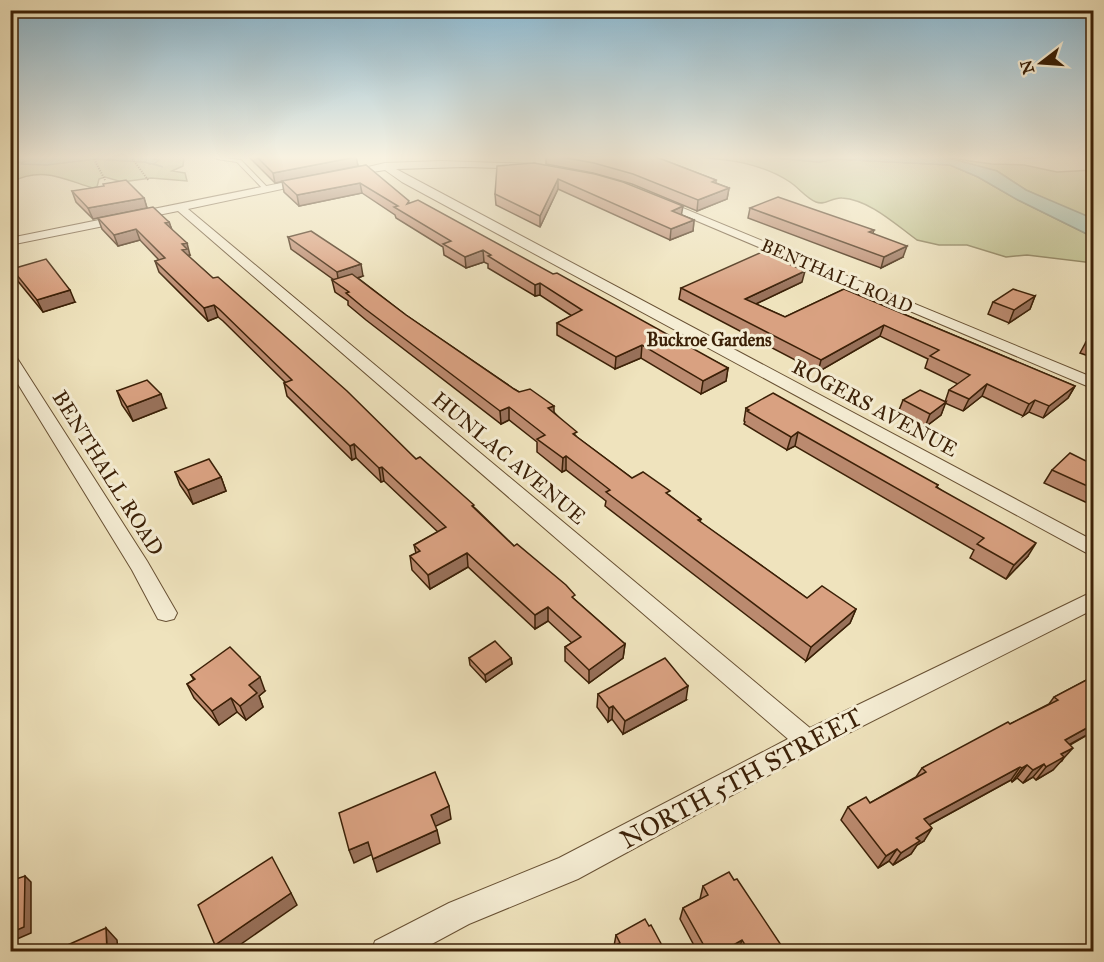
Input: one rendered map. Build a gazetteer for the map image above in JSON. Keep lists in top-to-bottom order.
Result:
{
  "streets": {
    "street": [
      "BENTHALL ROAD",
      "ROGERS AVENUE",
      "HUNLAC AVENUE",
      "NORTH 5TH STREET"
    ]
  },
  "crossings": [
    ["HUNLAC AVENUE", "NORTH 5TH STREET"]
  ],
  "districts": ["Buckroe Gardens"],
  "north": "left"
}
